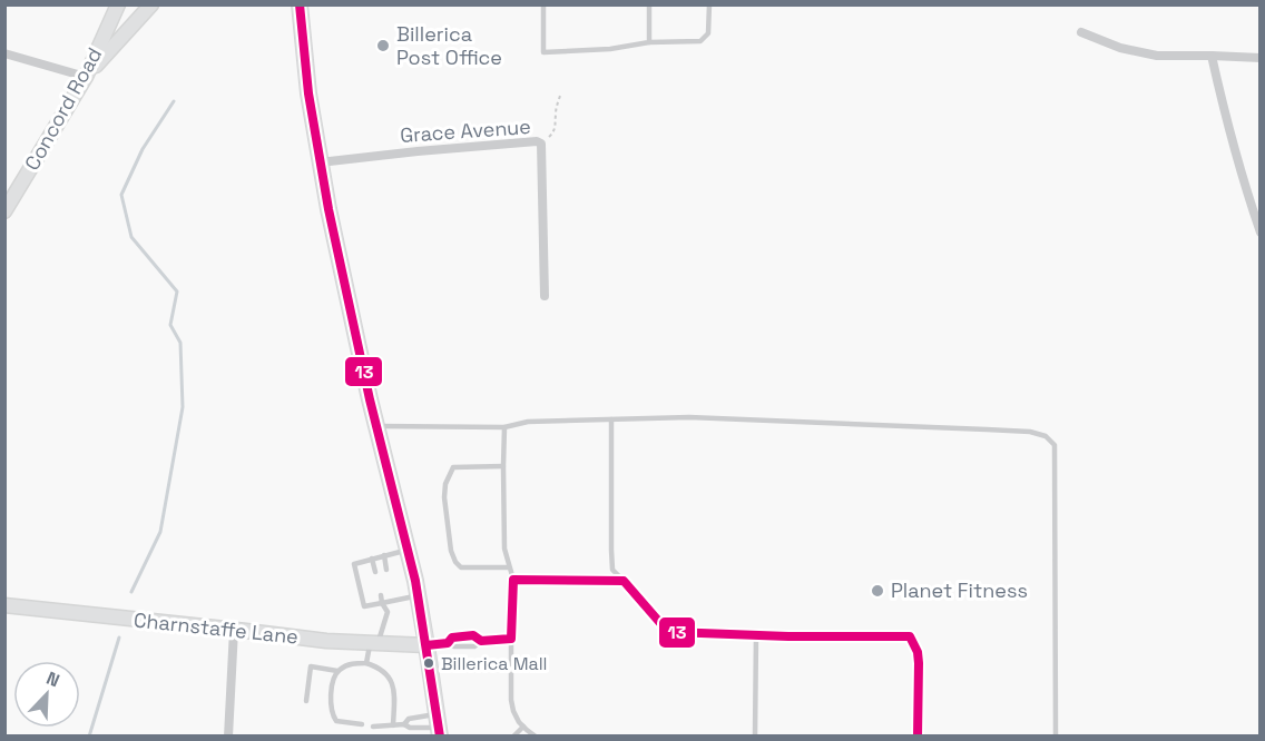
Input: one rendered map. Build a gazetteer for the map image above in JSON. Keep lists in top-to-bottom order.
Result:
{
  "streets": {
    "main road": ["Concord Road", "Charnstaffe Lane"],
    "street": ["Grace Avenue"]
  },
  "places": ["Billerica Post Office", "Planet Fitness", "Billerica Mall"],
  "lines": ["transit line 13"],
  "north": "top right"
}
